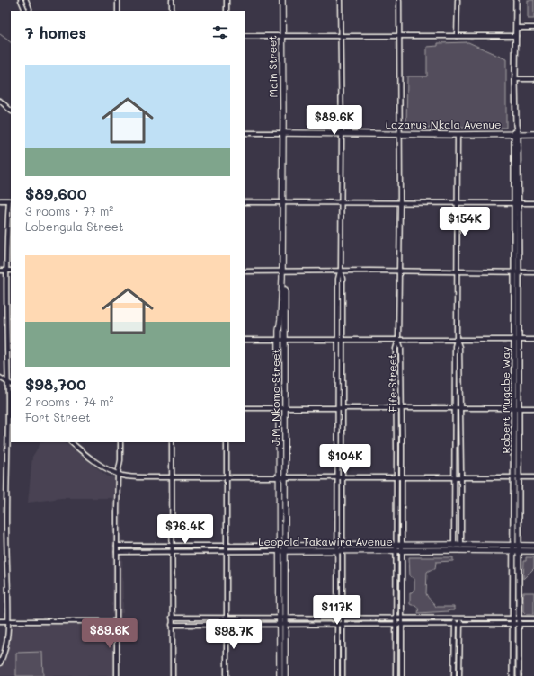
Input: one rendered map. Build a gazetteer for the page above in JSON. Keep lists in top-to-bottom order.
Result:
{
  "streets": {
    "highway": [
      "Main Street",
      "Lazarus Nkala Avenue",
      "J.M. Nkomo Street",
      "Leopold Takawira Avenue"
    ],
    "main road": ["Robert Mugabe Way"],
    "street": ["Fife Street"]
  },
  "crossings": [
    ["Main Street", "Lazarus Nkala Avenue"],
    ["Main Street", "J.M. Nkomo Street"],
    ["Lazarus Nkala Avenue", "J.M. Nkomo Street"],
    ["Lazarus Nkala Avenue", "Robert Mugabe Way"],
    ["Fife Street", "Leopold Takawira Avenue"],
    ["J.M. Nkomo Street", "Leopold Takawira Avenue"],
    ["Robert Mugabe Way", "Leopold Takawira Avenue"]
  ],
  "page": {
    "heading": "7 homes",
    "list": [
      {
        "name": "$89,600",
        "note": "3 rooms · 77 m² · Lobengula Street"
      },
      {
        "name": "$98,700",
        "note": "2 rooms · 74 m² · Fort Street"
      }
    ],
    "price": [
      "$89.6K",
      "$154K",
      "$104K",
      "$76.4K",
      "$117K",
      "$89.6K",
      "$98.7K"
    ]
  }
}
